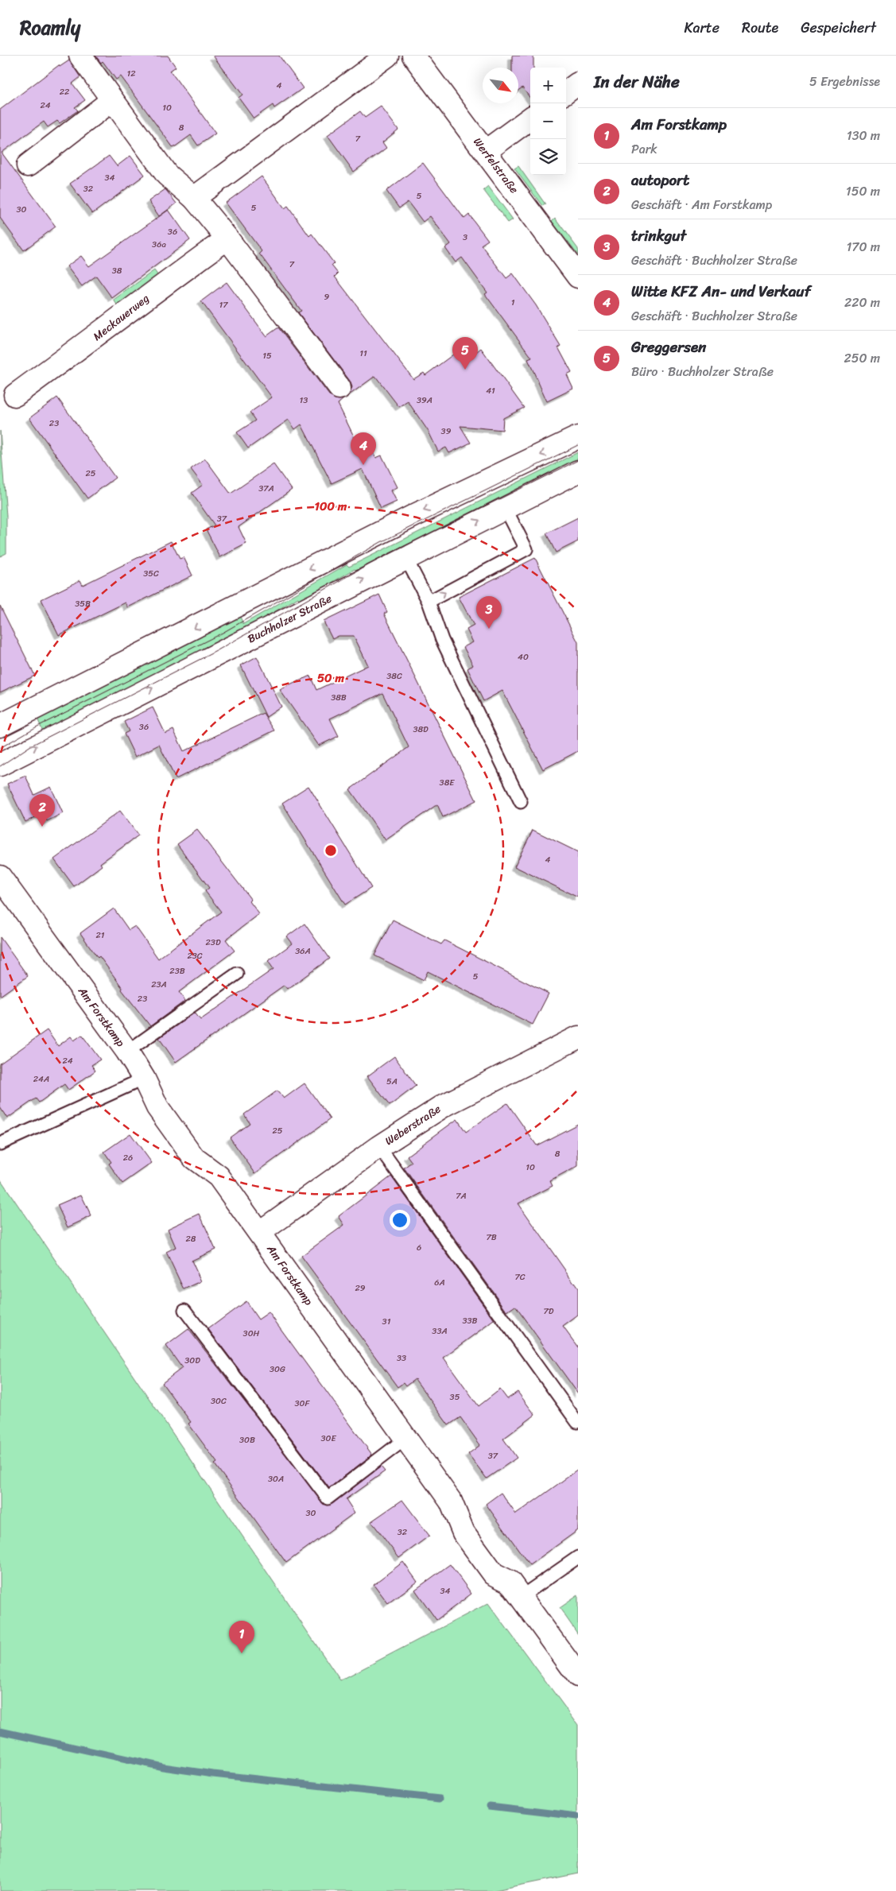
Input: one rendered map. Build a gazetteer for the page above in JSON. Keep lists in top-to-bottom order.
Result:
{
  "streets": {
    "street": [
      "Werfelstraße",
      "Meckauerweg",
      "Buchholzer Straße",
      "Am Forstkamp",
      "Weberstraße"
    ]
  },
  "crossings": [
    ["Am Forstkamp", "Weberstraße"]
  ],
  "house_numbers": [
    "12",
    "4",
    "22",
    "24",
    "10",
    "8",
    "7",
    "34",
    "32",
    "5",
    "5",
    "30",
    "36",
    "3",
    "36a",
    "7",
    "38",
    "9",
    "1",
    "17",
    "11",
    "15",
    "41",
    "13",
    "39A",
    "23",
    "39",
    "25",
    "37A",
    "37",
    "35C",
    "35B",
    "40",
    "38C",
    "38B",
    "36",
    "38D",
    "38E",
    "4",
    "21",
    "23D",
    "36A",
    "23C",
    "23B",
    "5",
    "23A",
    "23",
    "24",
    "24A",
    "5A",
    "25",
    "8",
    "26",
    "10",
    "7A",
    "7B",
    "28",
    "6",
    "7C",
    "6A",
    "29",
    "7D",
    "33B",
    "31",
    "33A",
    "30H",
    "33",
    "30D",
    "30G",
    "35",
    "30C",
    "30F",
    "30E",
    "30B",
    "37",
    "30A",
    "30",
    "32",
    "34"
  ],
  "north": "bottom right",
  "page": {
    "header": "Roamly",
    "nav": ["Karte", "Route", "Gespeichert"],
    "heading": ["In der Nähe", "5 Ergebnisse"],
    "map_buttons": ["+", "−"],
    "list": [
      {
        "mark": "1",
        "name": "Am Forstkamp",
        "note": "Park",
        "value": "130 m"
      },
      {
        "mark": "2",
        "name": "autoport",
        "note": "Geschäft · Am Forstkamp",
        "value": "150 m"
      },
      {
        "mark": "3",
        "name": "trinkgut",
        "note": "Geschäft · Buchholzer Straße",
        "value": "170 m"
      },
      {
        "mark": "4",
        "name": "Witte KFZ An- und Verkauf",
        "note": "Geschäft · Buchholzer Straße",
        "value": "220 m"
      },
      {
        "mark": "5",
        "name": "Greggersen",
        "note": "Büro · Buchholzer Straße",
        "value": "250 m"
      }
    ],
    "pins": [
      "5",
      "4",
      "3",
      "2",
      "1"
    ]
  },
  "rings": ["100 m", "50 m"]
}
